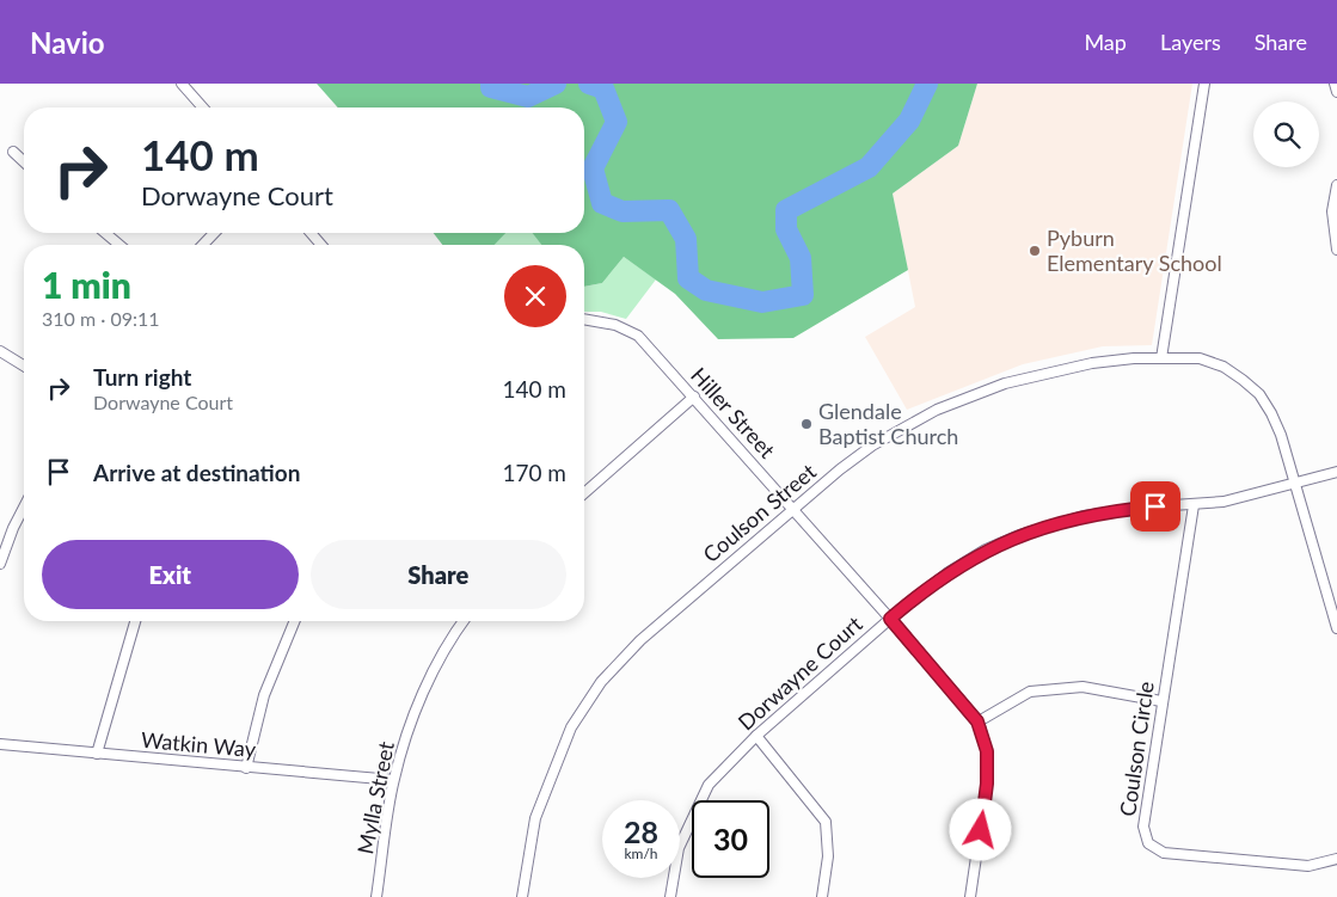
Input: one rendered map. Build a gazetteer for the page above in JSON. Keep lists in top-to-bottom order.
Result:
{
  "streets": {
    "street": [
      "Hiller Street",
      "Coulson Street",
      "Dorwayne Court",
      "Watkin Way",
      "Coulson Circle",
      "Mylla Street"
    ]
  },
  "crossings": [
    ["Hiller Street", "Coulson Street"],
    ["Hiller Street", "Dorwayne Court"],
    ["Coulson Street", "Dorwayne Court"],
    ["Dorwayne Court", "Coulson Circle"],
    ["Watkin Way", "Mylla Street"]
  ],
  "places": ["Pyburn Elementary School", "Glendale Baptist Church"],
  "page": {
    "header": "Navio",
    "nav": ["Map", "Layers", "Share"],
    "turn": ["140 m", "Dorwayne Court"],
    "heading": ["1 min", "310 m · 09:11"],
    "list": [
      {
        "name": "Turn right",
        "note": "Dorwayne Court",
        "value": "140 m"
      },
      {
        "name": "Arrive at destination",
        "value": "170 m"
      }
    ],
    "buttons": ["Exit", "Share"],
    "speed": "28 km/h",
    "limit": "30"
  }
}
